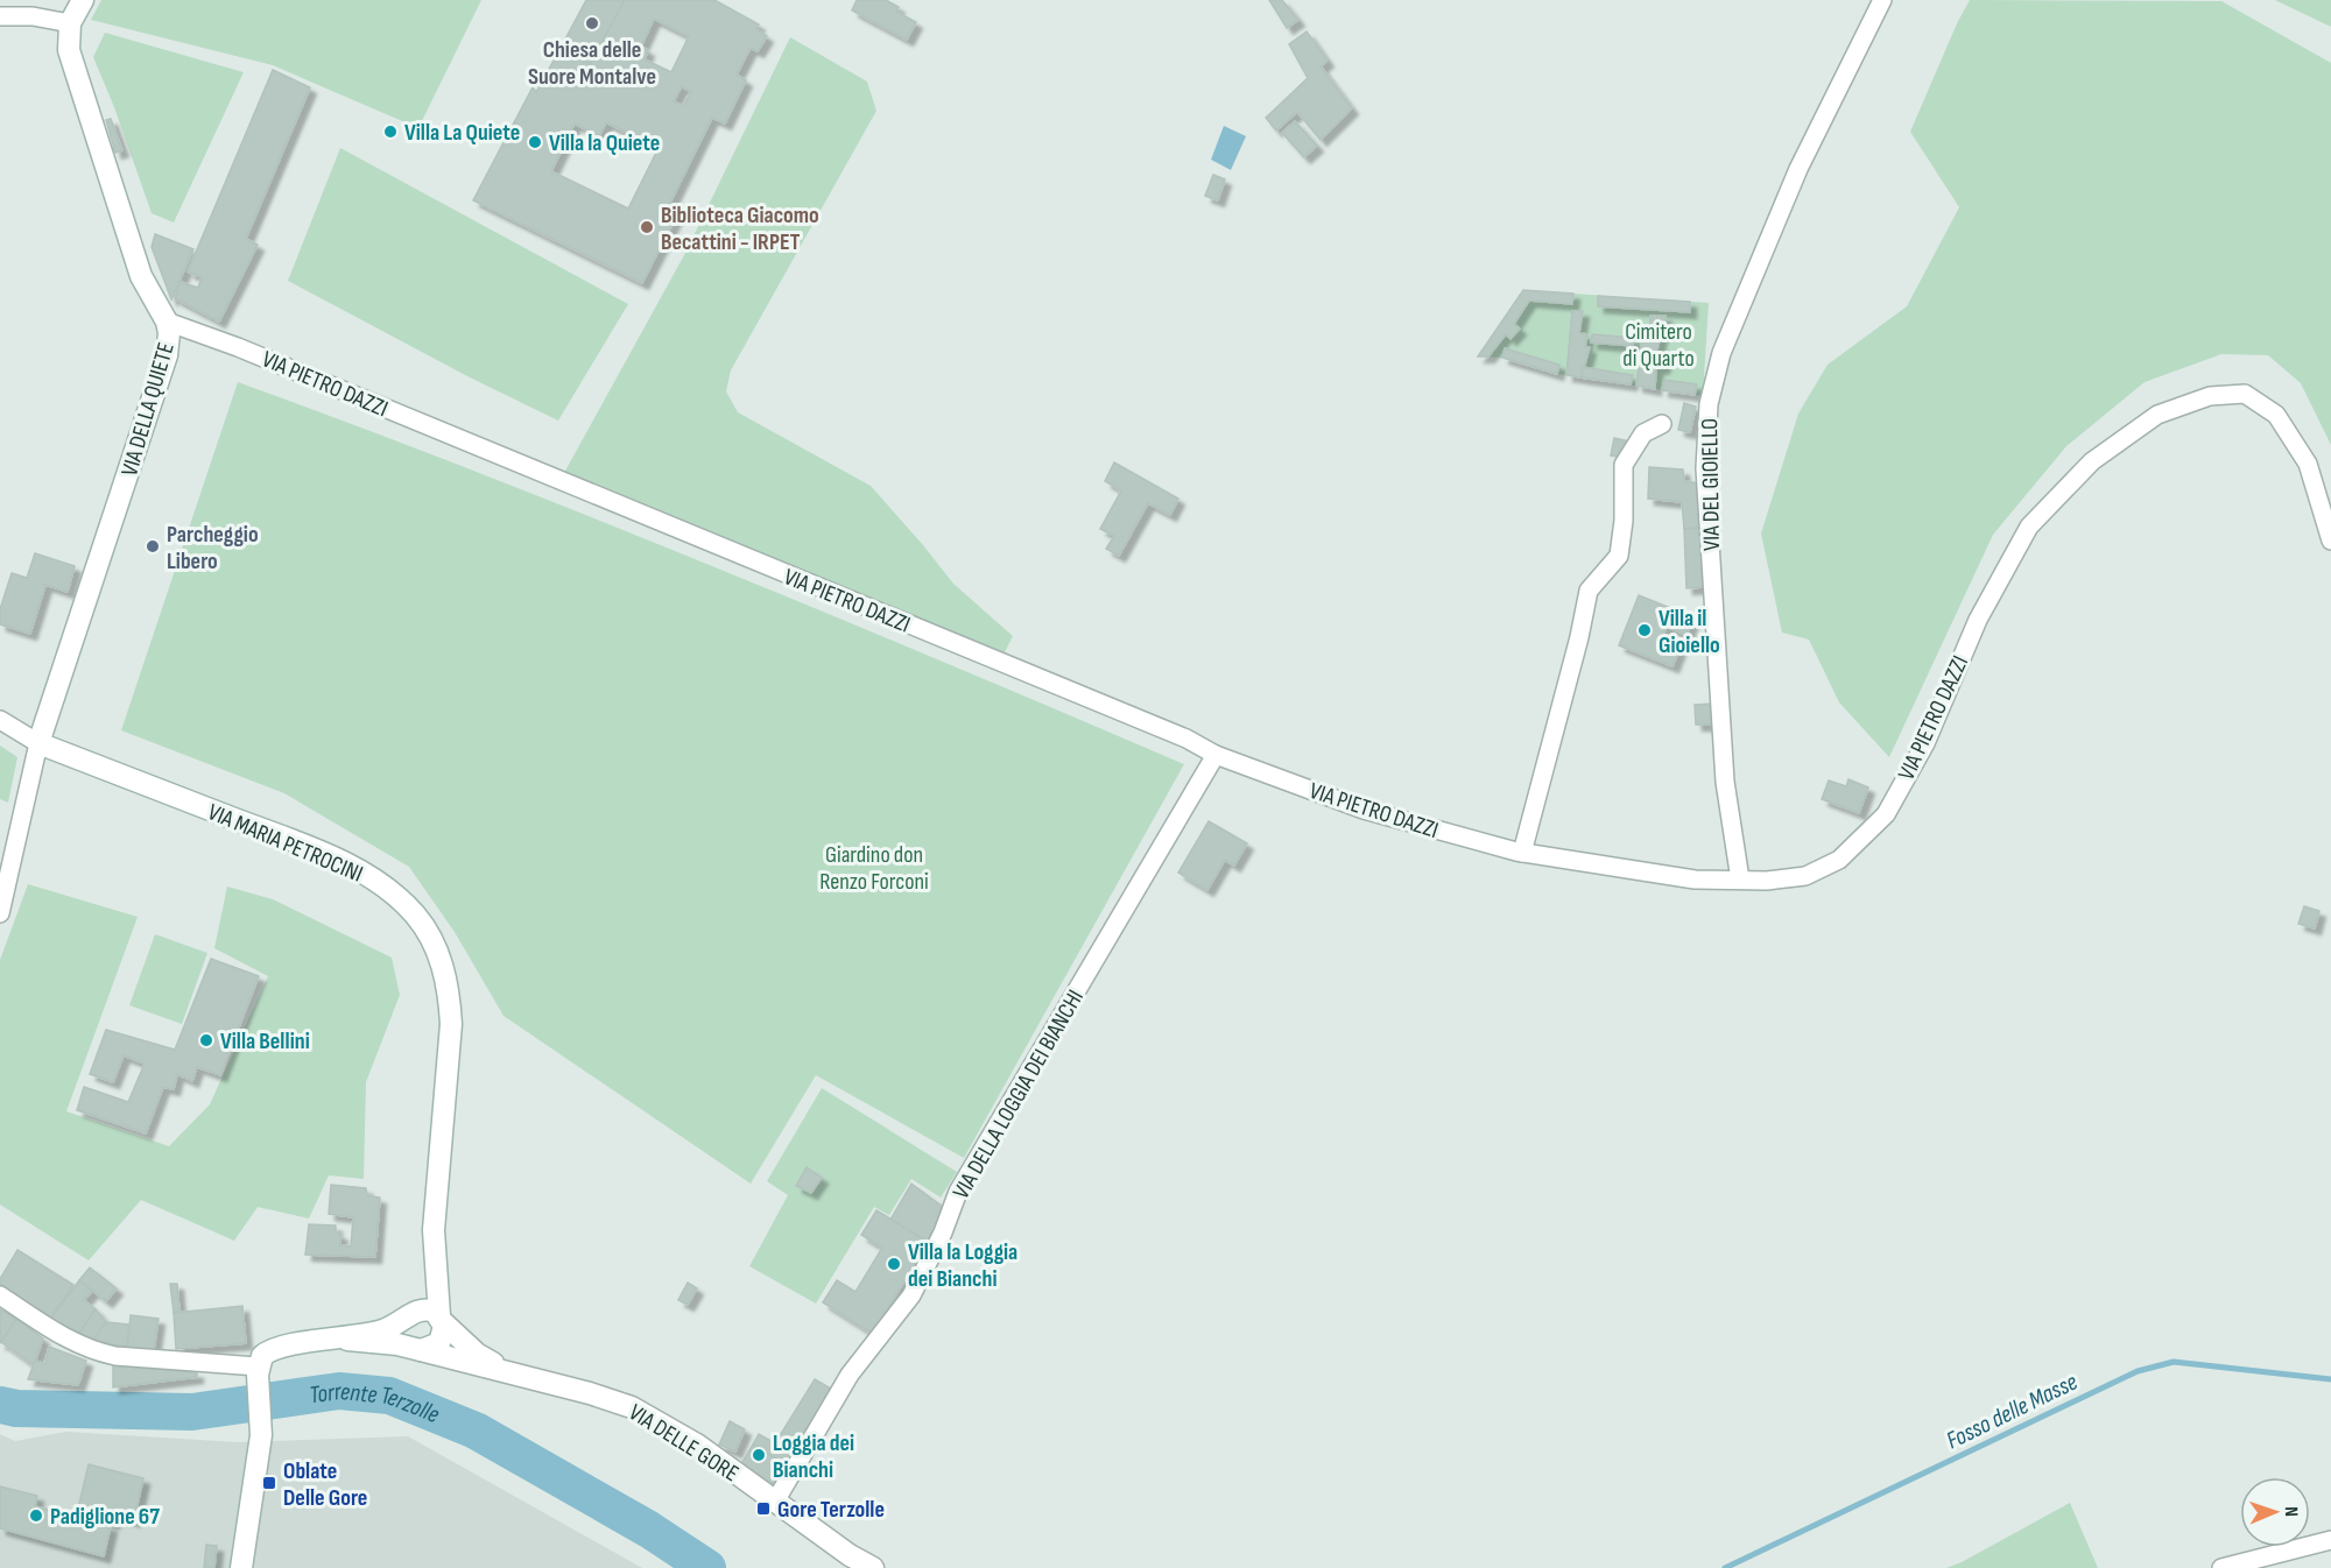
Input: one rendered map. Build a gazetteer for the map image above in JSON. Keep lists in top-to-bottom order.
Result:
{
  "streets": {
    "main road": ["VIA DELLA QUIETE", "VIA MARIA PETROCINI", "VIA DELLE GORE"],
    "street": ["VIA PIETRO DAZZI", "VIA DEL GIOIELLO", "VIA DELLA LOGGIA DEI BIANCHI"]
  },
  "crossings": [
    ["VIA PIETRO DAZZI", "VIA DELLA QUIETE"],
    ["VIA PIETRO DAZZI", "VIA DEL GIOIELLO"],
    ["VIA PIETRO DAZZI", "VIA DELLA LOGGIA DEI BIANCHI"],
    ["VIA DELLA QUIETE", "VIA MARIA PETROCINI"],
    ["VIA MARIA PETROCINI", "VIA DELLE GORE"],
    ["VIA DELLA LOGGIA DEI BIANCHI", "VIA DELLE GORE"]
  ],
  "water": ["Torrente Terzolle", "Fosso delle Masse"],
  "parks": ["Cimitero di Quarto", "Giardino don Renzo Forconi"],
  "places": {
    "other": [
      "Chiesa delle Suore Montalve",
      "Villa La Quiete",
      "Villa la Quiete",
      "Biblioteca Giacomo Becattini - IRPET",
      "Parcheggio Libero",
      "Villa il Gioiello",
      "Villa Bellini",
      "Villa la Loggia dei Bianchi",
      "Loggia dei Bianchi",
      "Padiglione 67"
    ],
    "transit": ["Oblate Delle Gore", "Gore Terzolle"]
  },
  "north": "right"
}
